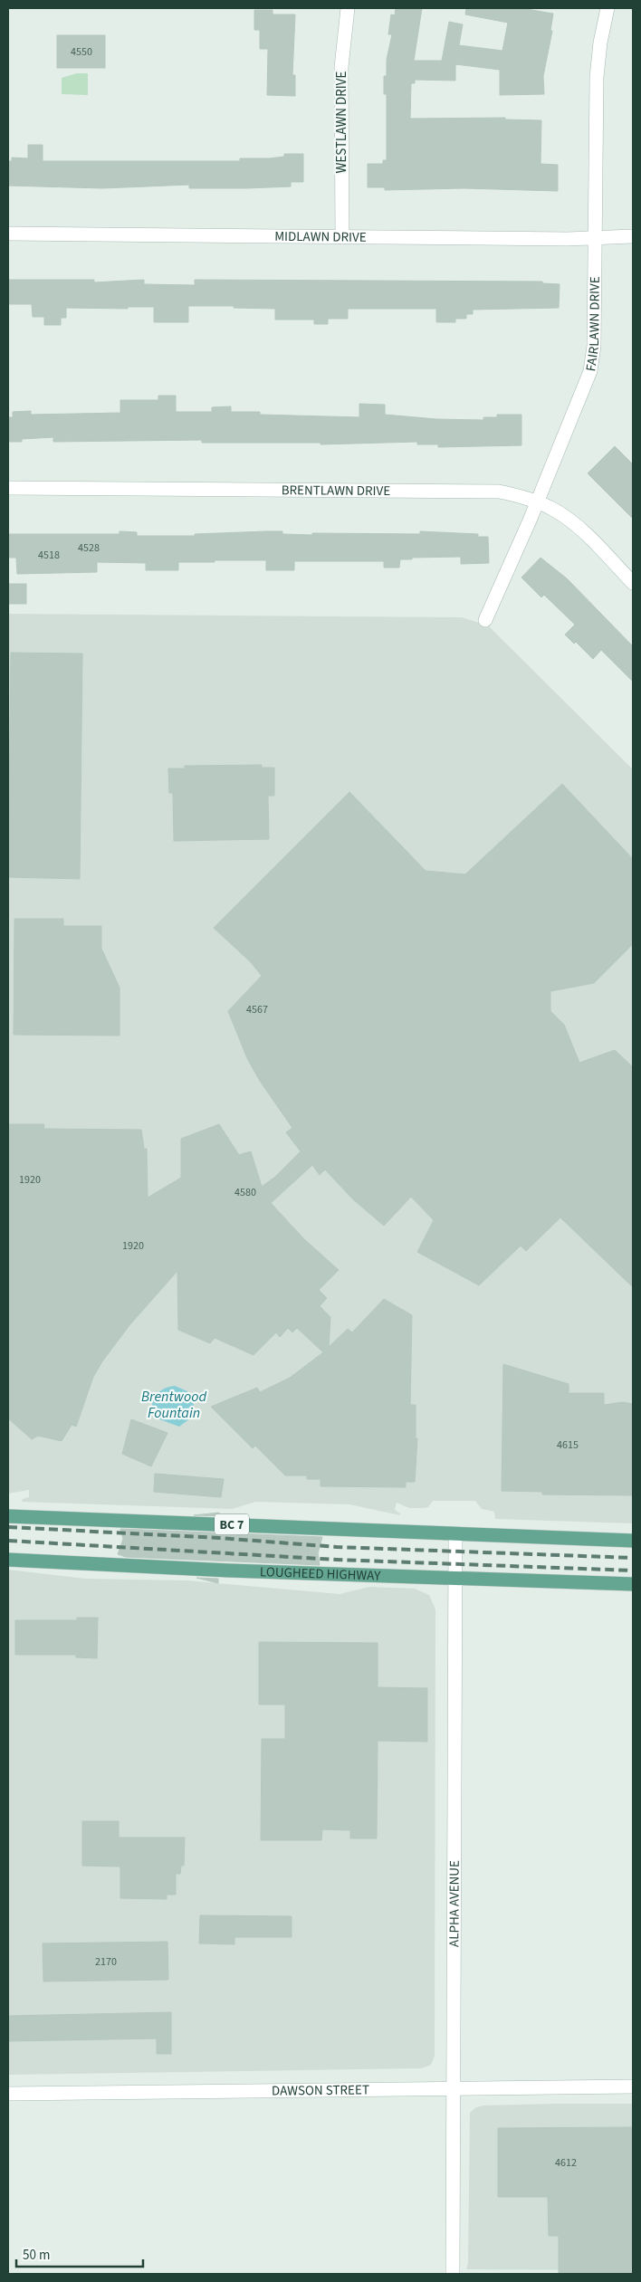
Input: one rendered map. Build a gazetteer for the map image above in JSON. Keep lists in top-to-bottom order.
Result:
{
  "streets": {
    "main road": ["BC 7", "LOUGHEED HIGHWAY"],
    "street": [
      "WESTLAWN DRIVE",
      "MIDLAWN DRIVE",
      "FAIRLAWN DRIVE",
      "BRENTLAWN DRIVE",
      "ALPHA AVENUE",
      "DAWSON STREET"
    ]
  },
  "crossings": [
    ["WESTLAWN DRIVE", "MIDLAWN DRIVE"],
    ["MIDLAWN DRIVE", "FAIRLAWN DRIVE"],
    ["FAIRLAWN DRIVE", "BRENTLAWN DRIVE"],
    ["BC 7", "ALPHA AVENUE"],
    ["LOUGHEED HIGHWAY", "ALPHA AVENUE"],
    ["ALPHA AVENUE", "DAWSON STREET"]
  ],
  "water": ["Brentwood Fountain"],
  "house_numbers": [
    "4550",
    "4528",
    "4518",
    "4567",
    "1920",
    "4580",
    "1920",
    "4615",
    "2170",
    "4612"
  ],
  "scale_bar": "50 m"
}
